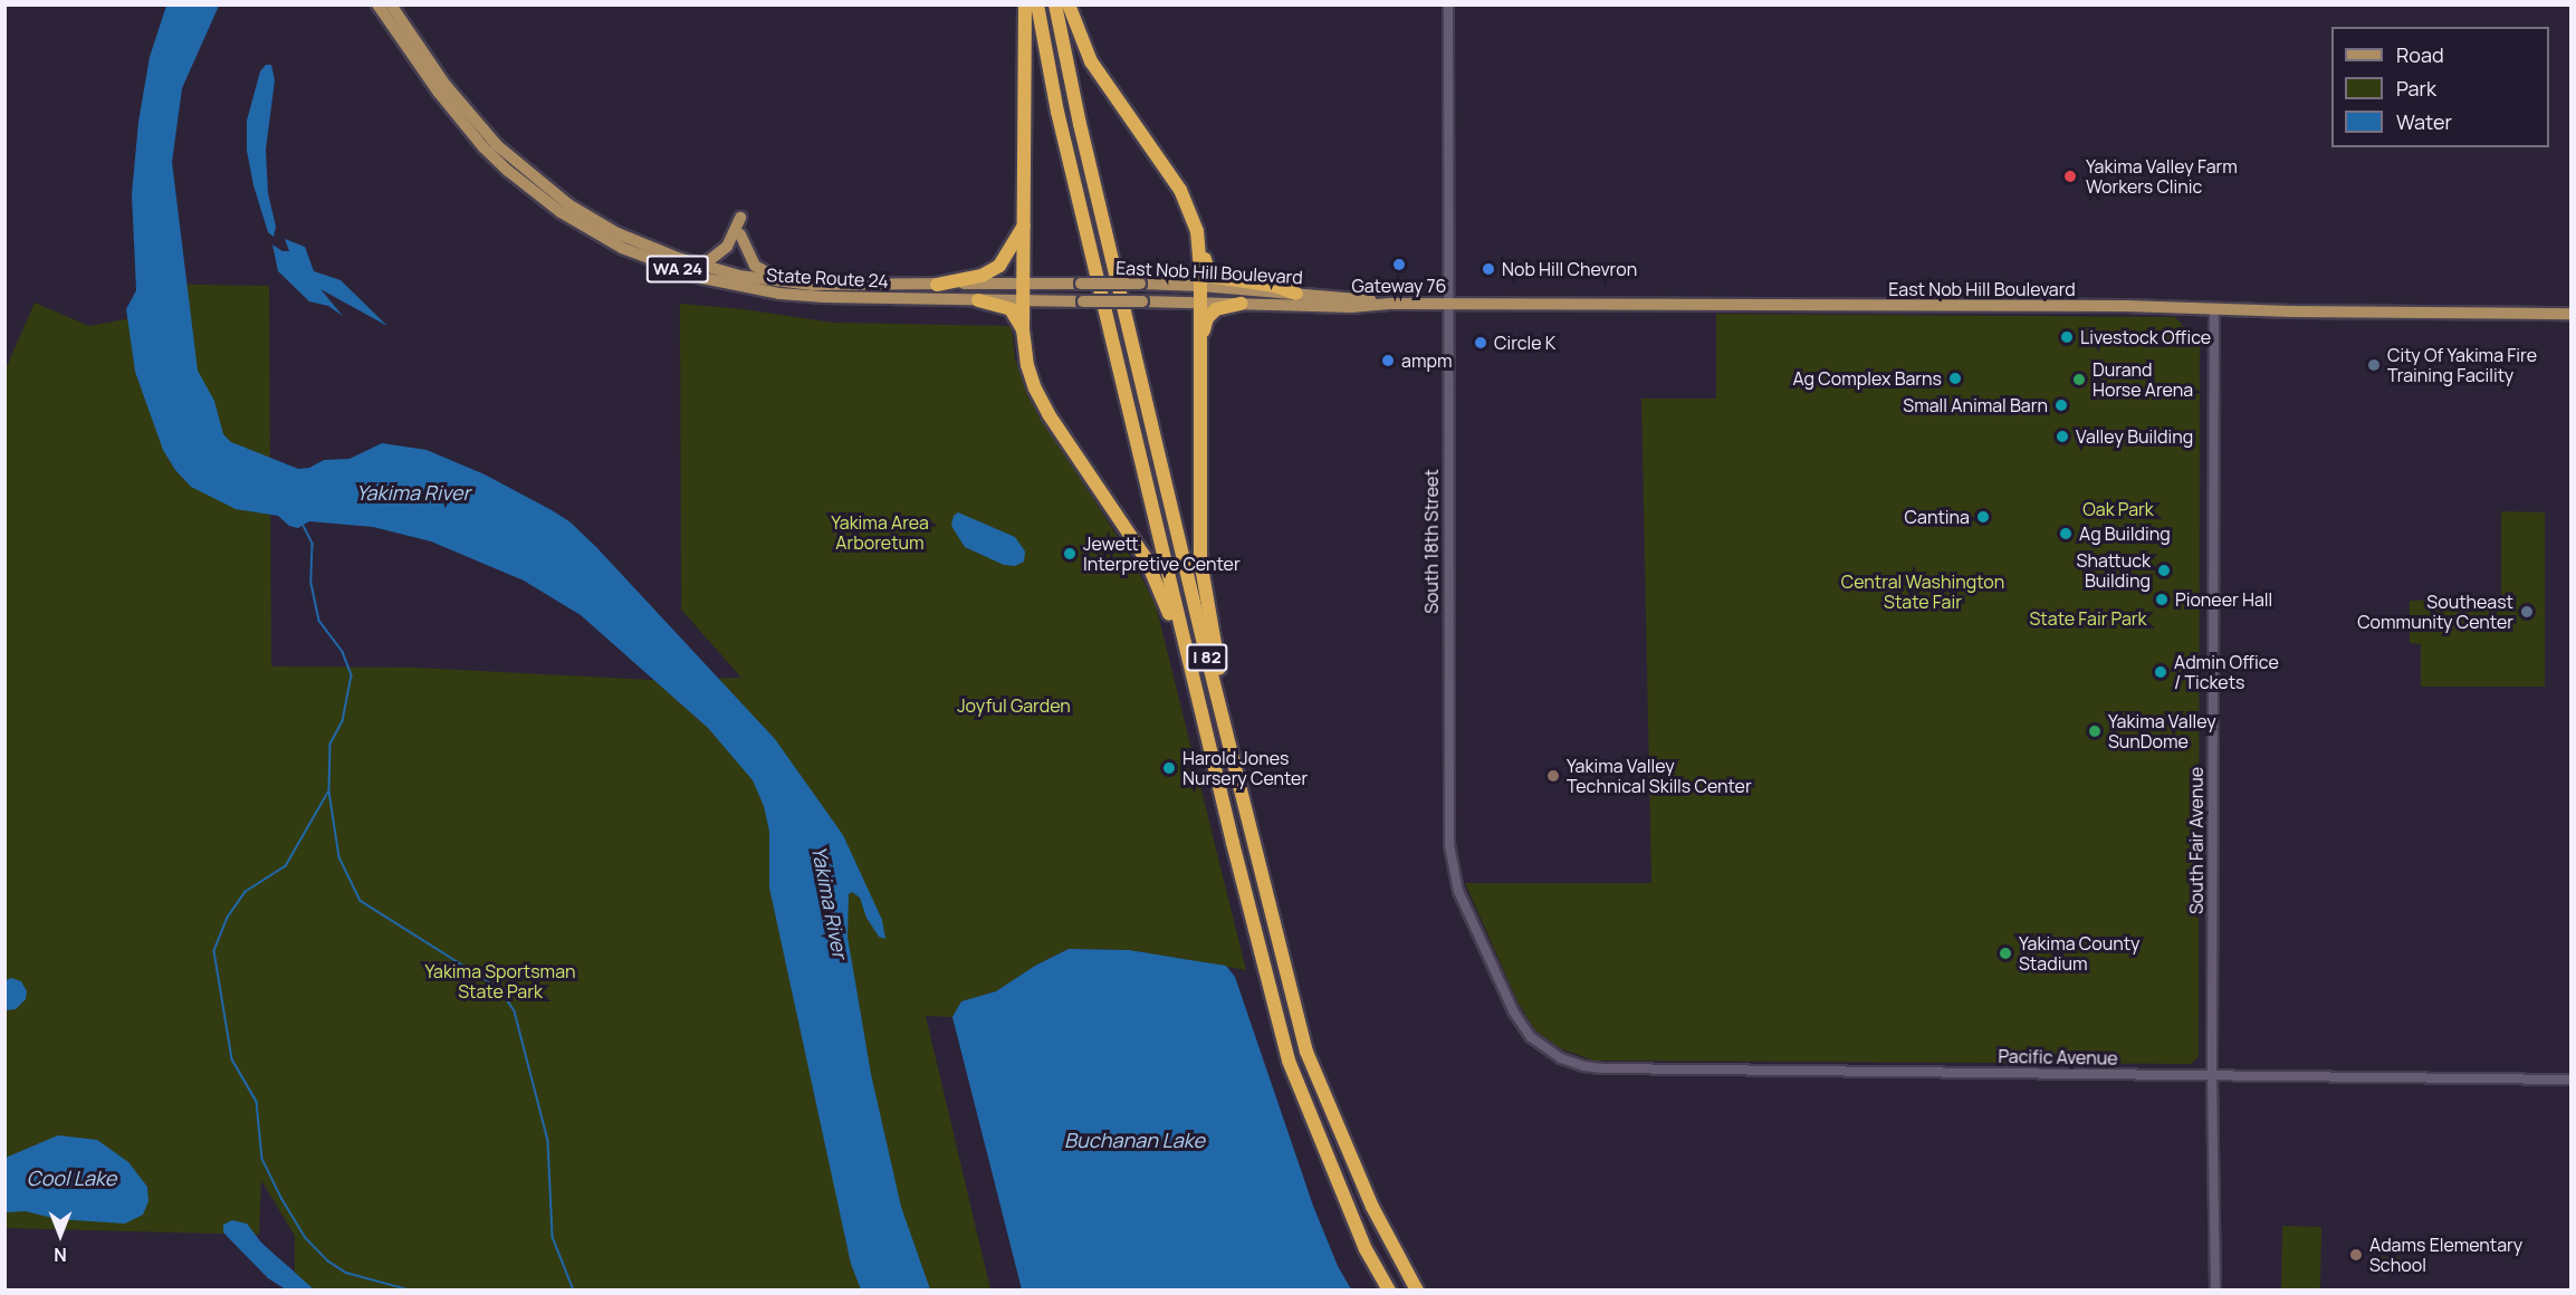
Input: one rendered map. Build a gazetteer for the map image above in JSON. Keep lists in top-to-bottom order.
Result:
{
  "streets": {
    "highway": ["WA 24", "I 82"],
    "main road": ["East Nob Hill Boulevard", "State Route 24"],
    "street": ["South 18th Street", "South Fair Avenue", "Pacific Avenue"]
  },
  "crossings": [
    ["WA 24", "State Route 24"],
    ["East Nob Hill Boulevard", "State Route 24"],
    ["East Nob Hill Boulevard", "South 18th Street"],
    ["East Nob Hill Boulevard", "South Fair Avenue"],
    ["South 18th Street", "Pacific Avenue"],
    ["South Fair Avenue", "Pacific Avenue"]
  ],
  "water": ["Yakima River", "Buchanan Lake", "Cool Lake"],
  "parks": [
    "Oak Park",
    "Yakima Area Arboretum",
    "Central Washington State Fair",
    "State Fair Park",
    "Joyful Garden",
    "Yakima Sportsman State Park"
  ],
  "places": [
    "Yakima Valley Farm Workers Clinic",
    "Gateway 76",
    "Nob Hill Chevron",
    "Livestock Office",
    "Circle K",
    "ampm",
    "City Of Yakima Fire Training Facility",
    "Ag Complex Barns",
    "Durand Horse Arena",
    "Small Animal Barn",
    "Valley Building",
    "Cantina",
    "Ag Building",
    "Jewett Interpretive Center",
    "Shattuck Building",
    "Pioneer Hall",
    "Southeast Community Center",
    "Admin Office / Tickets",
    "Yakima Valley SunDome",
    "Harold Jones Nursery Center",
    "Yakima Valley Technical Skills Center",
    "Yakima County Stadium",
    "Adams Elementary School"
  ],
  "legend": ["Road", "Park", "Water"],
  "north": "bottom"
}
